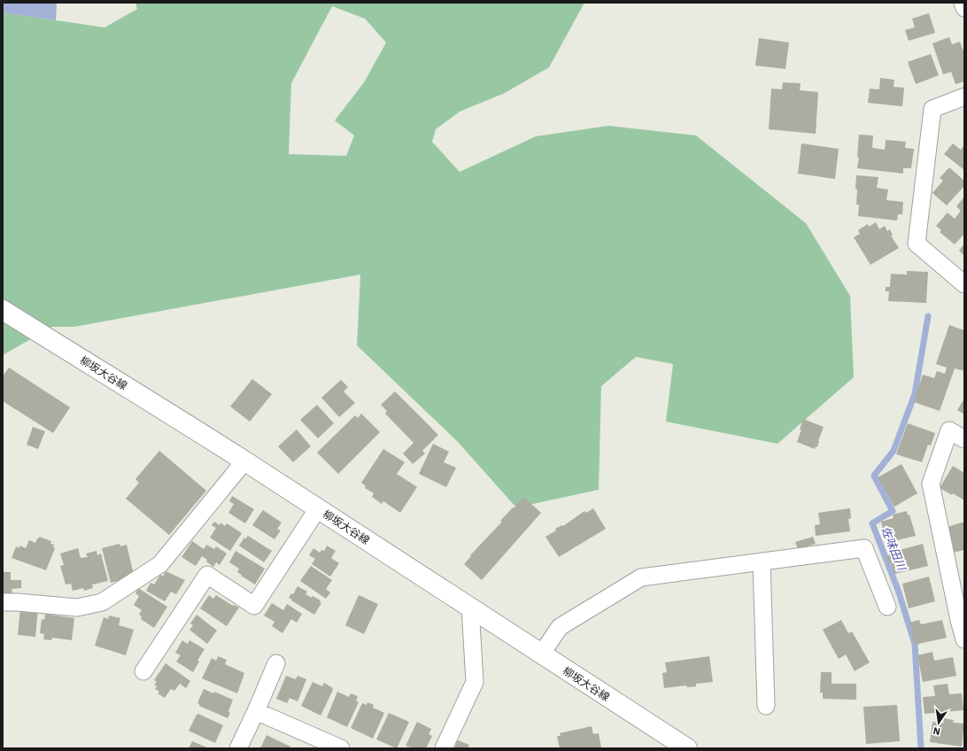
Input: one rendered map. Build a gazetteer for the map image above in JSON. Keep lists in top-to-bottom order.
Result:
{
  "streets": {
    "street": ["柳坂大谷線"]
  },
  "water": ["佐味田川"],
  "north": "bottom"
}
